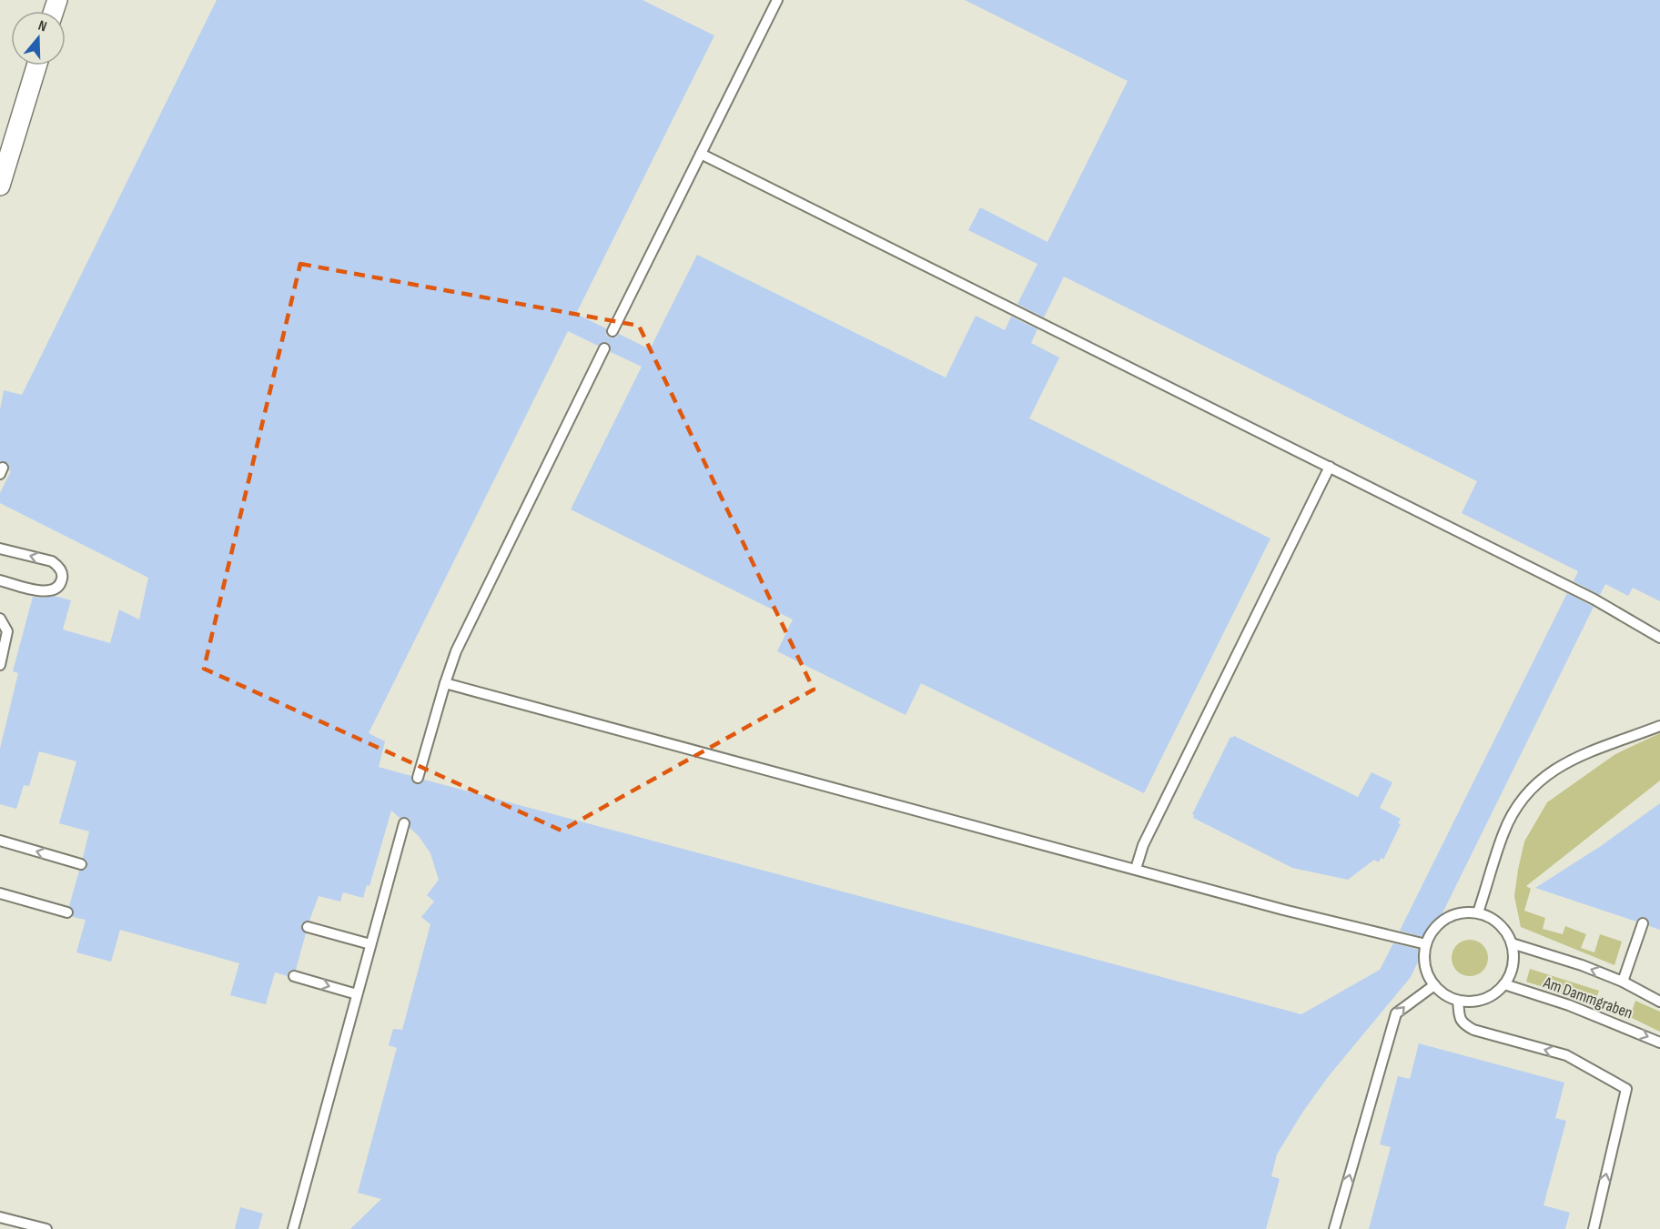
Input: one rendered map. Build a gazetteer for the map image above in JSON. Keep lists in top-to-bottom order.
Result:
{
  "streets": {
    "lane": ["Am Dammgraben"]
  },
  "north": "top"
}
